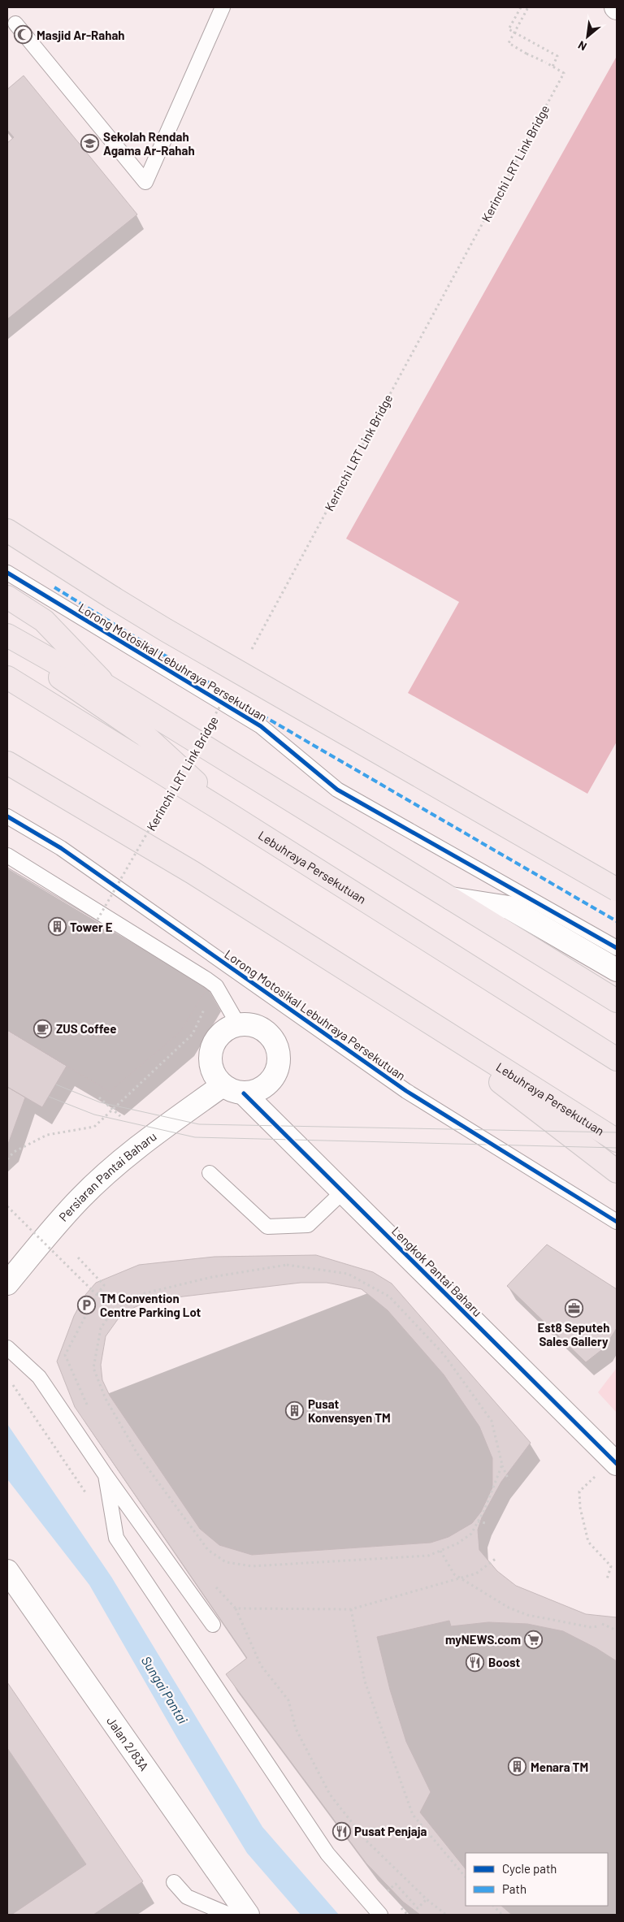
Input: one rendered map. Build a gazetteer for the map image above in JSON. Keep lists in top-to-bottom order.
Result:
{
  "streets": {
    "highway": ["Lebuhraya Persekutuan"],
    "street": ["Persiaran Pantai Baharu", "Lengkok Pantai Baharu", "Jalan 2/83A"],
    "lane": ["Lorong Motosikal Lebuhraya Persekutuan"],
    "path": ["Kerinchi LRT Link Bridge"]
  },
  "crossings": [
    ["Persiaran Pantai Baharu", "Lengkok Pantai Baharu"]
  ],
  "water": ["Sungai Pantai"],
  "places": {
    "mosque": ["Masjid Ar-Rahah"],
    "school or university": ["Sekolah Rendah Agama Ar-Rahah"],
    "building": ["Tower E", "Pusat Konvensyen TM", "Menara TM"],
    "cafe": ["ZUS Coffee"],
    "parking": ["TM Convention Centre Parking Lot"],
    "office": ["Est8 Seputeh Sales Gallery"],
    "supermarket": ["myNEWS.com"],
    "restaurant": ["Boost", "Pusat Penjaja"]
  },
  "legend": ["Cycle path", "Path"],
  "north": "bottom left"
}
